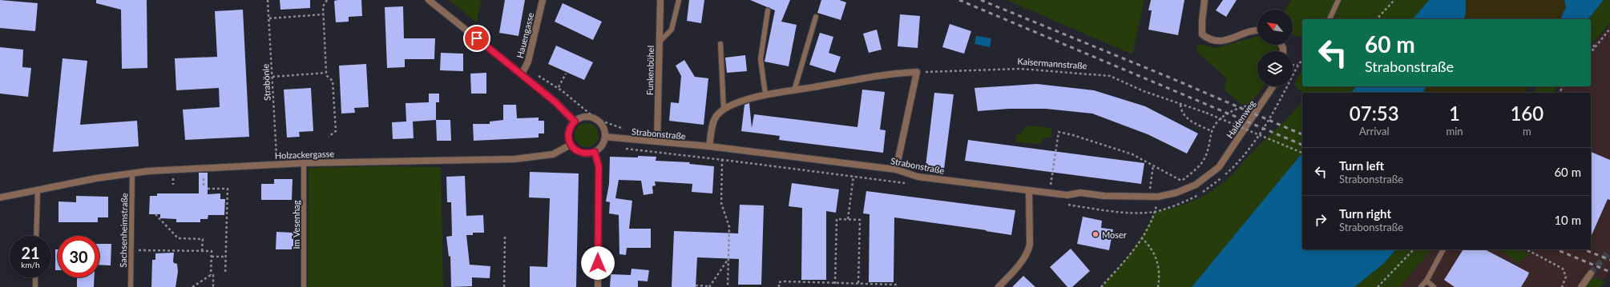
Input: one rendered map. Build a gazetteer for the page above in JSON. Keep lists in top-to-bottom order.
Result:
{
  "streets": {
    "street": [
      "Hauengasse",
      "Funkenbühel",
      "Haldenweg",
      "Strabonstraße",
      "Holzackergasse"
    ],
    "lane": ["Im Vesenhag", "Sachsenheimstraße"],
    "path": ["Kaisermannstraße", "Strabönle"]
  },
  "crossings": [
    ["Funkenbühel", "Strabonstraße"],
    ["Strabönle", "Holzackergasse"],
    ["Haldenweg", "Strabonstraße"],
    ["Strabonstraße", "Holzackergasse"],
    ["Holzackergasse", "Im Vesenhag"],
    ["Holzackergasse", "Sachsenheimstraße"]
  ],
  "places": ["Moser"],
  "north": "top left",
  "page": {
    "turn": ["60 m", "Strabonstraße"],
    "eta": [
      "07:53",
      "Arrival",
      "1",
      "min",
      "160",
      "m"
    ],
    "list": [
      {
        "name": "Turn left",
        "note": "Strabonstraße",
        "value": "60 m"
      },
      {
        "name": "Turn right",
        "note": "Strabonstraße",
        "value": "10 m"
      }
    ],
    "speed": "21 km/h",
    "limit": "30"
  }
}
